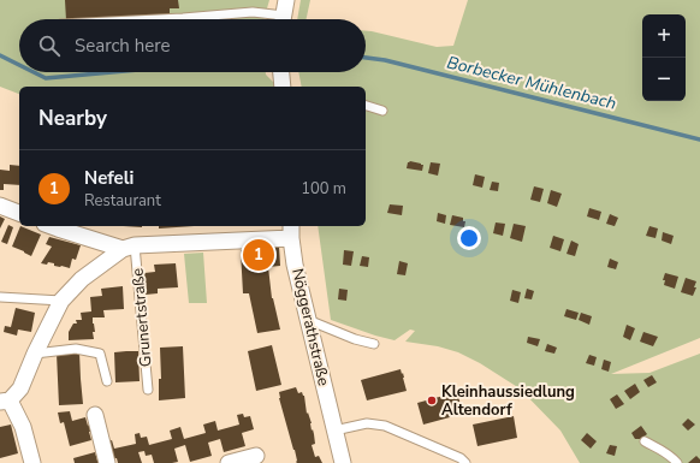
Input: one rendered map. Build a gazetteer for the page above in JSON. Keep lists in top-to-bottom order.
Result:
{
  "streets": {
    "street": ["Grunertstraße", "Nöggerathstraße"]
  },
  "crossings": [
    ["Grunertstraße", "Nöggerathstraße"]
  ],
  "water": ["Borbecker Mühlenbach"],
  "places": ["Kleinhaussiedlung Altendorf"],
  "page": {
    "map_buttons": ["+", "−"],
    "search": "Search here",
    "heading": "Nearby",
    "list": [
      {
        "mark": "1",
        "name": "Nefeli",
        "note": "Restaurant",
        "value": "100 m"
      }
    ],
    "pins": "1"
  }
}
